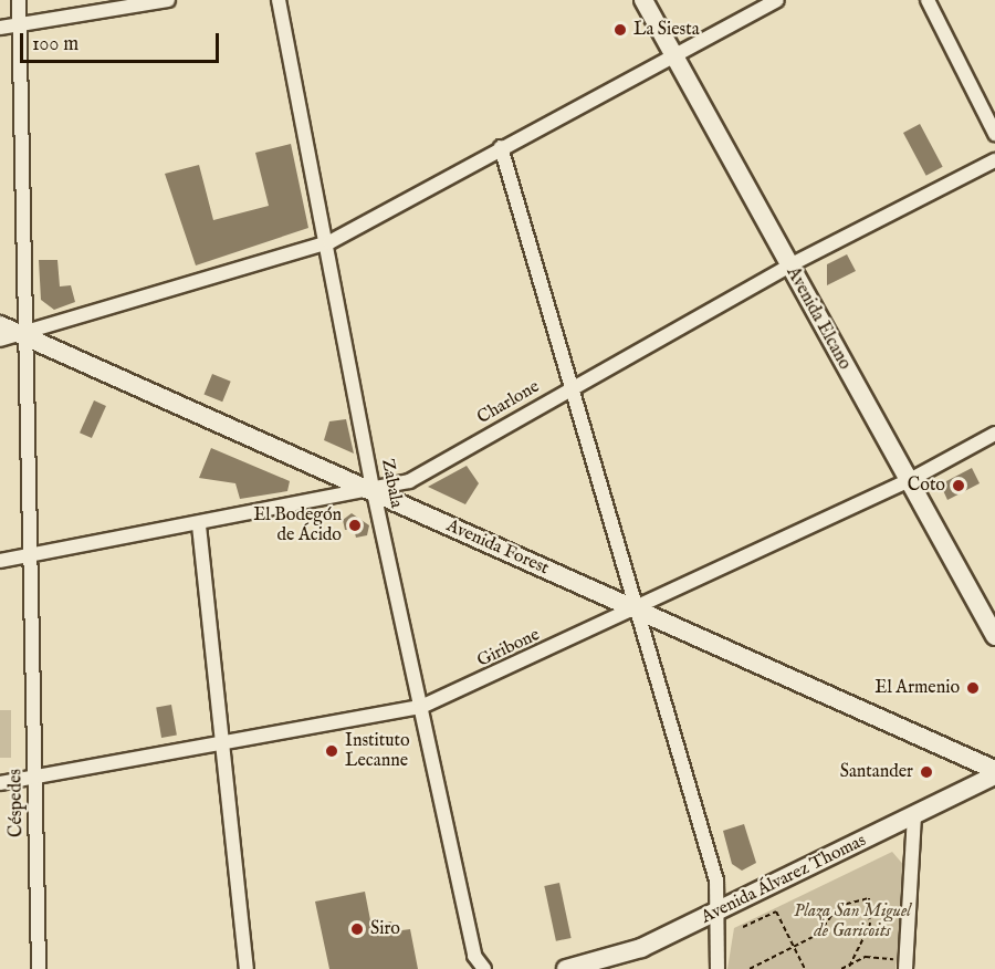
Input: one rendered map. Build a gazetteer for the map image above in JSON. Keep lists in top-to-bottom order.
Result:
{
  "streets": {
    "main road": ["Avenida Elcano", "Avenida Forest", "Avenida Álvarez Thomas"],
    "street": [
      "Charlone",
      "Zabala",
      "Giribone",
      "Céspedes"
    ]
  },
  "crossings": [
    ["Avenida Elcano", "Charlone"],
    ["Avenida Elcano", "Giribone"],
    ["Charlone", "Zabala"],
    ["Charlone", "Avenida Forest"],
    ["Charlone", "Céspedes"],
    ["Zabala", "Avenida Forest"],
    ["Zabala", "Giribone"],
    ["Avenida Forest", "Giribone"],
    ["Avenida Forest", "Céspedes"],
    ["Giribone", "Céspedes"]
  ],
  "parks": ["Plaza San Miguel de Garicoits"],
  "places": [
    "La Siesta",
    "Coto",
    "El Bodegón de Ácido",
    "El Armenio",
    "Instituto Lecanne",
    "Santander",
    "Siro"
  ],
  "scale_bar": "100 m"
}
